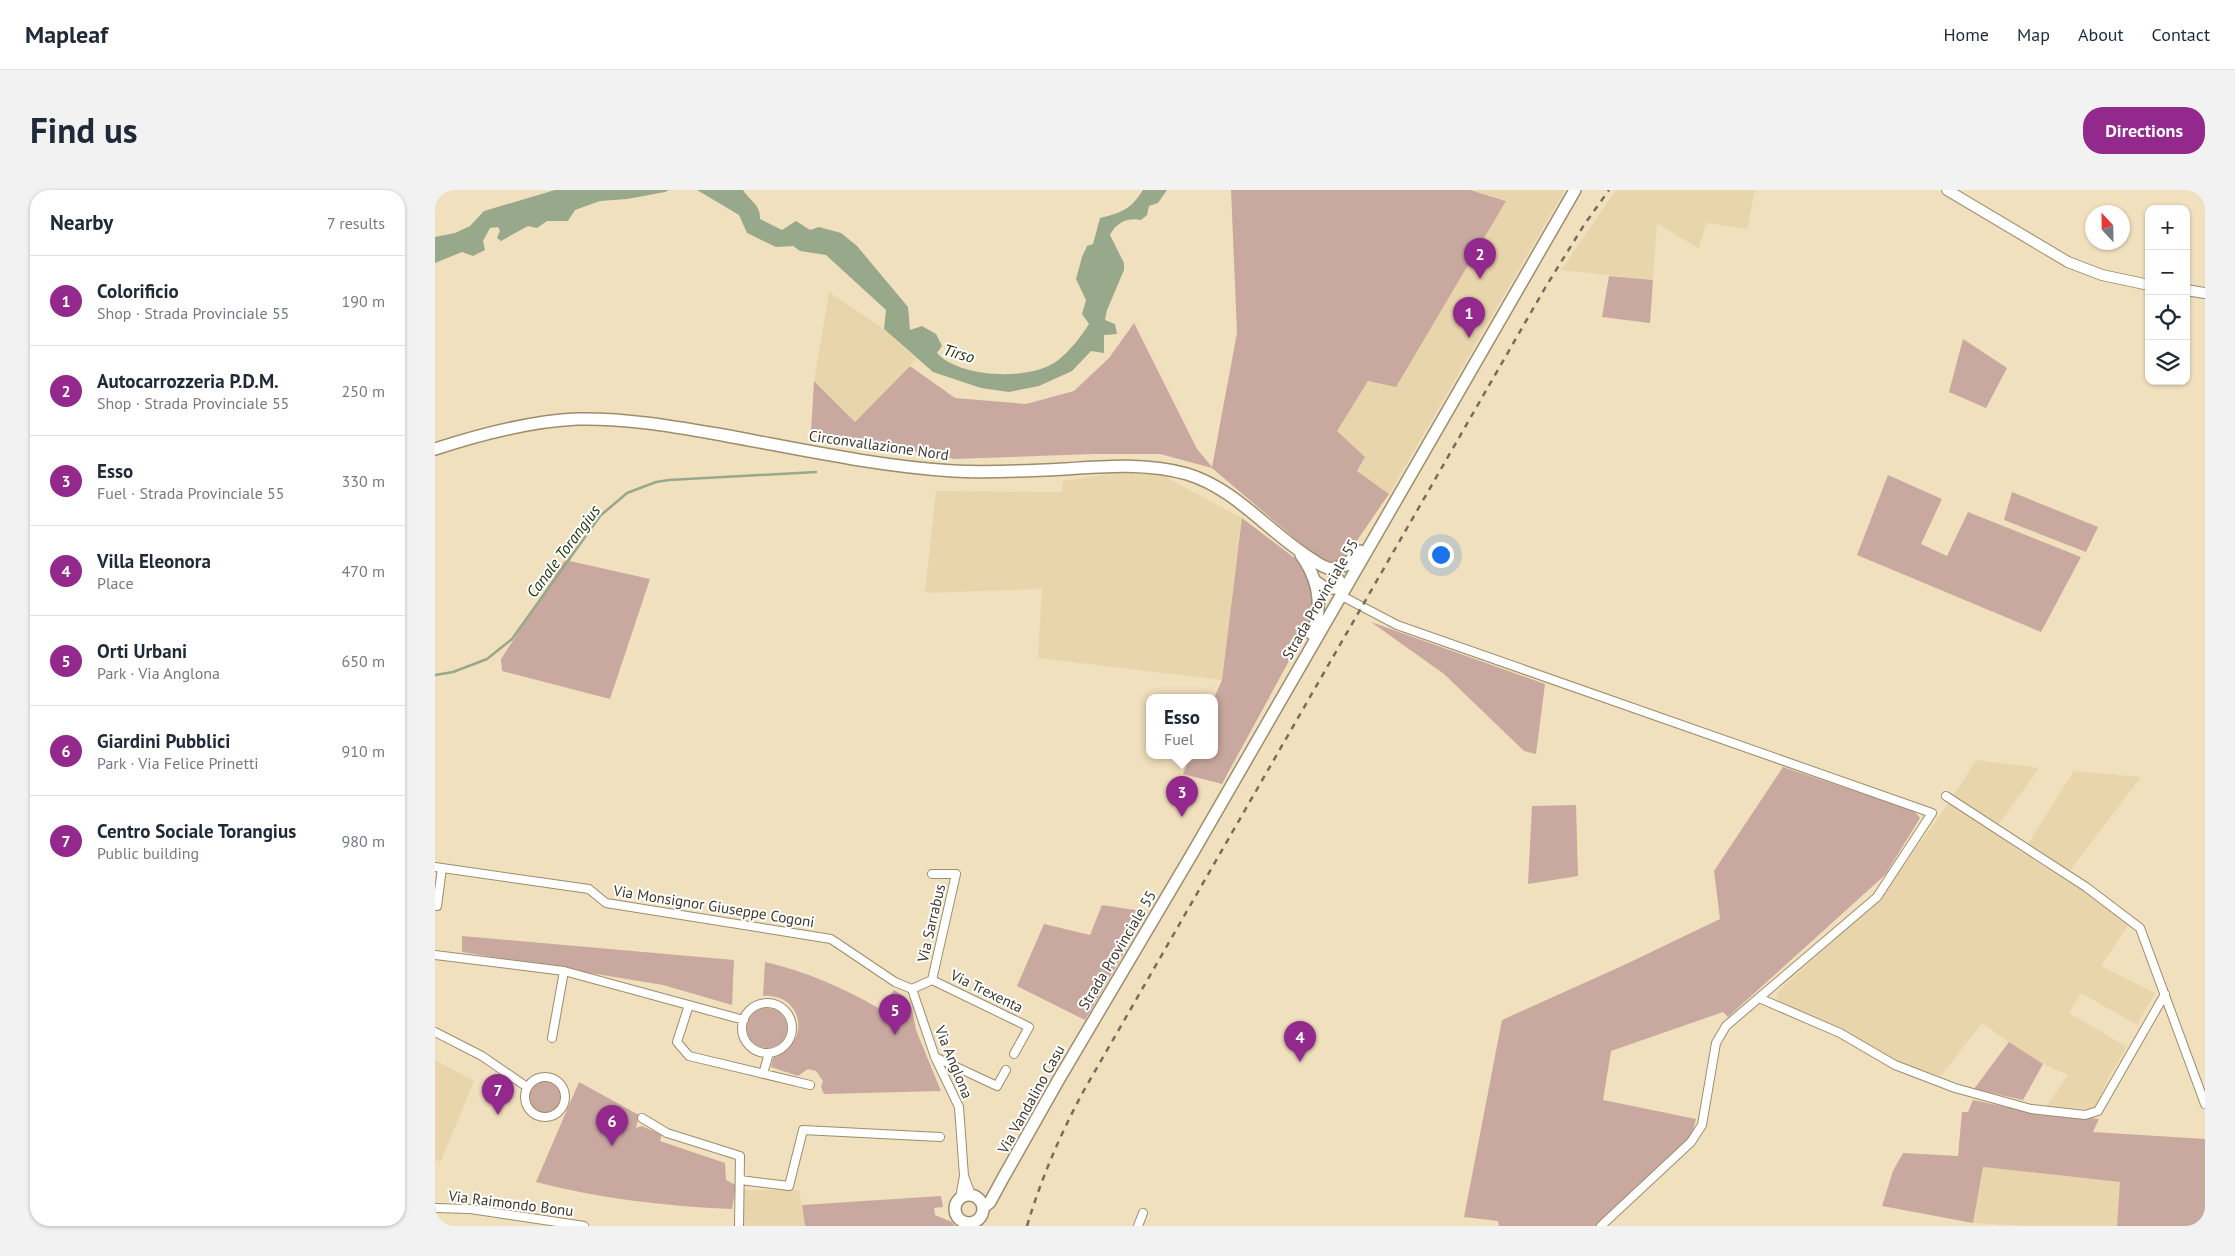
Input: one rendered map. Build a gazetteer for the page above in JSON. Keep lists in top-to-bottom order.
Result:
{
  "streets": {
    "main road": ["Circonvallazione Nord", "Strada Provinciale 55", "Via Vandalino Casu"],
    "street": [
      "Via Monsignor Giuseppe Cogoni",
      "Via Sarrabus",
      "Via Trexenta",
      "Via Anglona",
      "Via Raimondo Bonu"
    ]
  },
  "crossings": [
    ["Circonvallazione Nord", "Strada Provinciale 55"],
    ["Strada Provinciale 55", "Via Vandalino Casu"],
    ["Via Monsignor Giuseppe Cogoni", "Via Sarrabus"],
    ["Via Monsignor Giuseppe Cogoni", "Via Anglona"],
    ["Via Sarrabus", "Via Trexenta"],
    ["Via Sarrabus", "Via Anglona"],
    ["Via Anglona", "Via Vandalino Casu"]
  ],
  "water": ["Tirso", "Canale Torangius"],
  "north": "top",
  "page": {
    "header": "Mapleaf",
    "nav": [
      "Home",
      "Map",
      "About",
      "Contact"
    ],
    "title": "Find us",
    "buttons": "Directions",
    "heading": ["Nearby", "7 results"],
    "map_buttons": ["+", "−"],
    "pins": [
      "2",
      "1",
      "3",
      "5",
      "4",
      "7",
      "6"
    ],
    "list": [
      {
        "mark": "1",
        "name": "Colorificio",
        "note": "Shop · Strada Provinciale 55",
        "value": "190 m"
      },
      {
        "mark": "2",
        "name": "Autocarrozzeria P.D.M.",
        "note": "Shop · Strada Provinciale 55",
        "value": "250 m"
      },
      {
        "mark": "3",
        "name": "Esso",
        "note": "Fuel · Strada Provinciale 55",
        "value": "330 m"
      },
      {
        "mark": "4",
        "name": "Villa Eleonora",
        "note": "Place",
        "value": "470 m"
      },
      {
        "mark": "5",
        "name": "Orti Urbani",
        "note": "Park · Via Anglona",
        "value": "650 m"
      },
      {
        "mark": "6",
        "name": "Giardini Pubblici",
        "note": "Park · Via Felice Prinetti",
        "value": "910 m"
      },
      {
        "mark": "7",
        "name": "Centro Sociale Torangius",
        "note": "Public building",
        "value": "980 m"
      }
    ],
    "popup": ["Esso", "Fuel"]
  }
}
